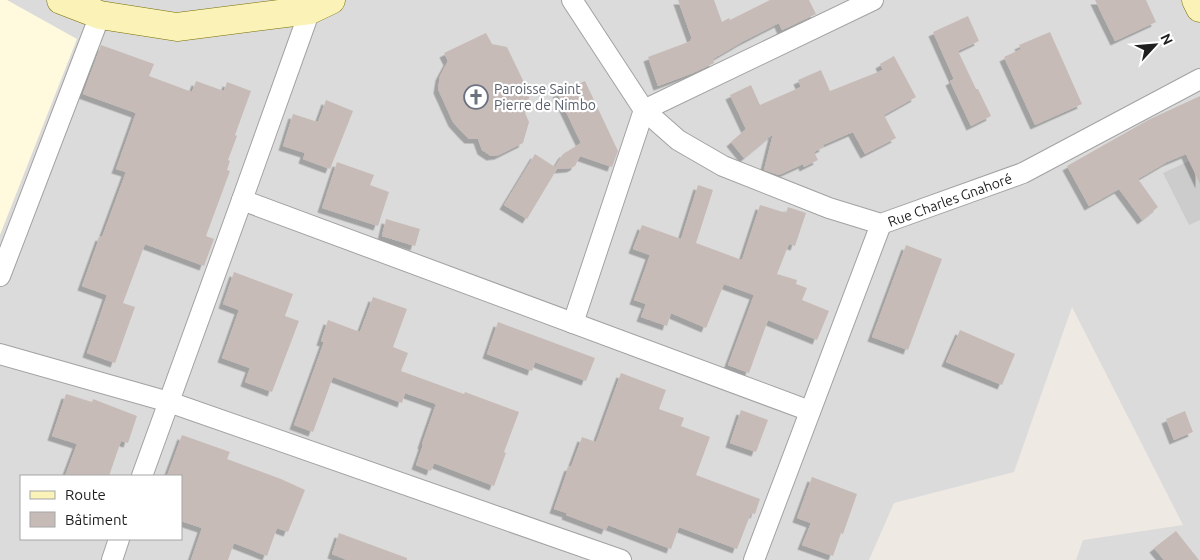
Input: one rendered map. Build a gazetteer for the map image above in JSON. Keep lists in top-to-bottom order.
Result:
{
  "streets": {
    "street": ["Rue Charles Gnahoré"]
  },
  "places": {
    "church": ["Paroisse Saint Pierre de Nimbo"]
  },
  "legend": ["Route", "Bâtiment"],
  "north": "top right"
}
